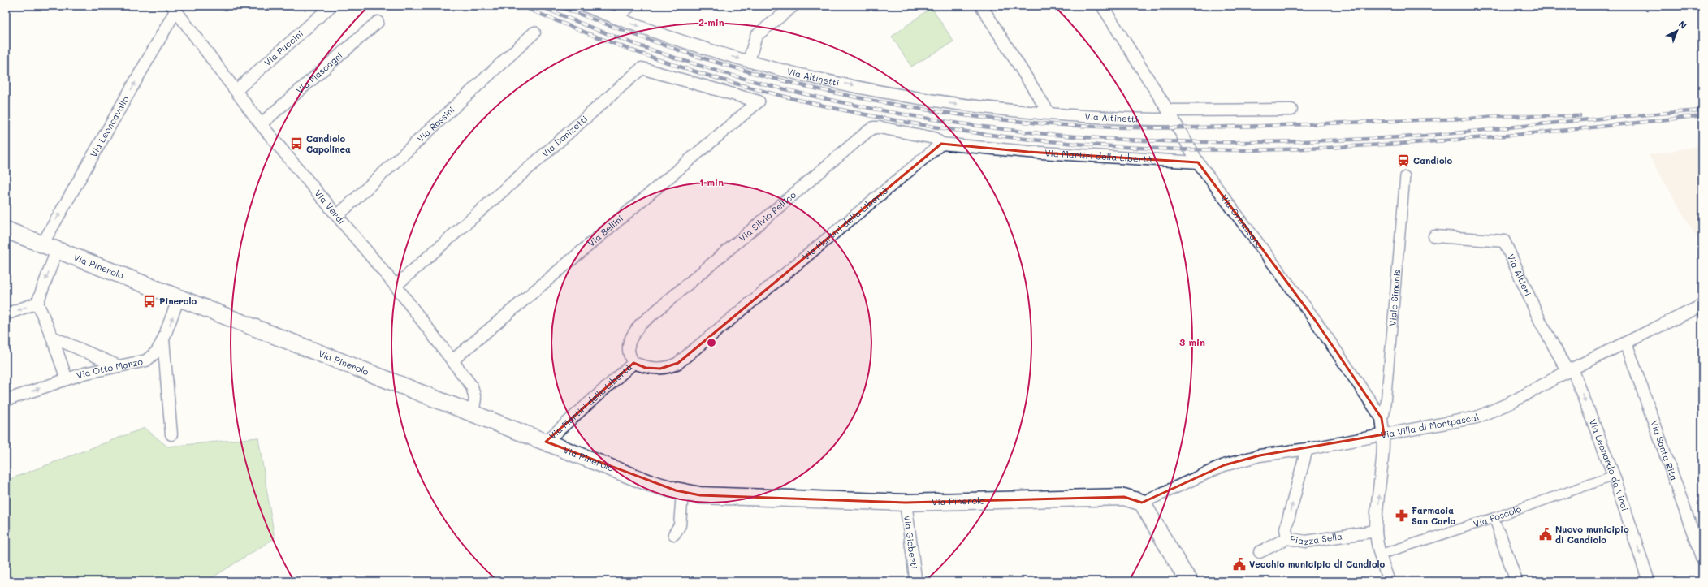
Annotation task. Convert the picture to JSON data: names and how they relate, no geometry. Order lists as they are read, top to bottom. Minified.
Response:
{"streets":{"main road":["Via Pinerolo"],"street":["Via Puccini","Via Mascagni","Via Altinetti","Via Rossini","Via Leoncavallo","Via Donizetti","Via Martiri della Libertà","Via Verdi","Via Silvio Pellico","Via Orbassano","Via Bellini","Via Altieri","Viale Simonis","Via Otto Marzo","Via Villa di Montpascal","Via Santa Rita","Via Leonardo da Vinci","Via Foscolo","Piazza Sella","Via Gioberti"]},"crossings":[["Via Puccini","Via Verdi"],["Via Mascagni","Via Verdi"],["Via Altinetti","Via Orbassano"],["Via Rossini","Via Verdi"],["Via Leoncavallo","Via Verdi"],["Via Leoncavallo","Via Pinerolo"],["Via Donizetti","Via Verdi"],["Via Donizetti","Via Bellini"],["Via Martiri della Libertà","Via Silvio Pellico"],["Via Martiri della Libertà","Via Orbassano"],["Via Martiri della Libertà","Via Pinerolo"],["Via Verdi","Via Bellini"],["Via Verdi","Via Pinerolo"],["Via Orbassano","Viale Simonis"],["Via Orbassano","Via Villa di Montpascal"],["Via Pinerolo","Via Otto Marzo"],["Via Pinerolo","Via Villa di Montpascal"],["Via Pinerolo","Via Gioberti"],["Via Altieri","Via Villa di Montpascal"],["Via Altieri","Via Leonardo da Vinci"],["Via Villa di Montpascal","Via Santa Rita"],["Via Villa di Montpascal","Via Leonardo da Vinci"],["Via Leonardo da Vinci","Via Foscolo"]],"one_way":["Via Altinetti","Via Leoncavallo","Via Leonardo da Vinci"],"places":{"bus stop":["Candiolo Capolinea","Pinerolo"],"station":["Candiolo"],"pharmacy":["Farmacia San Carlo"],"public building":["Nuovo municipio di Candiolo","Vecchio municipio di Candiolo"]},"north":"top right","rings":["2 min","1 min","3 min"]}
